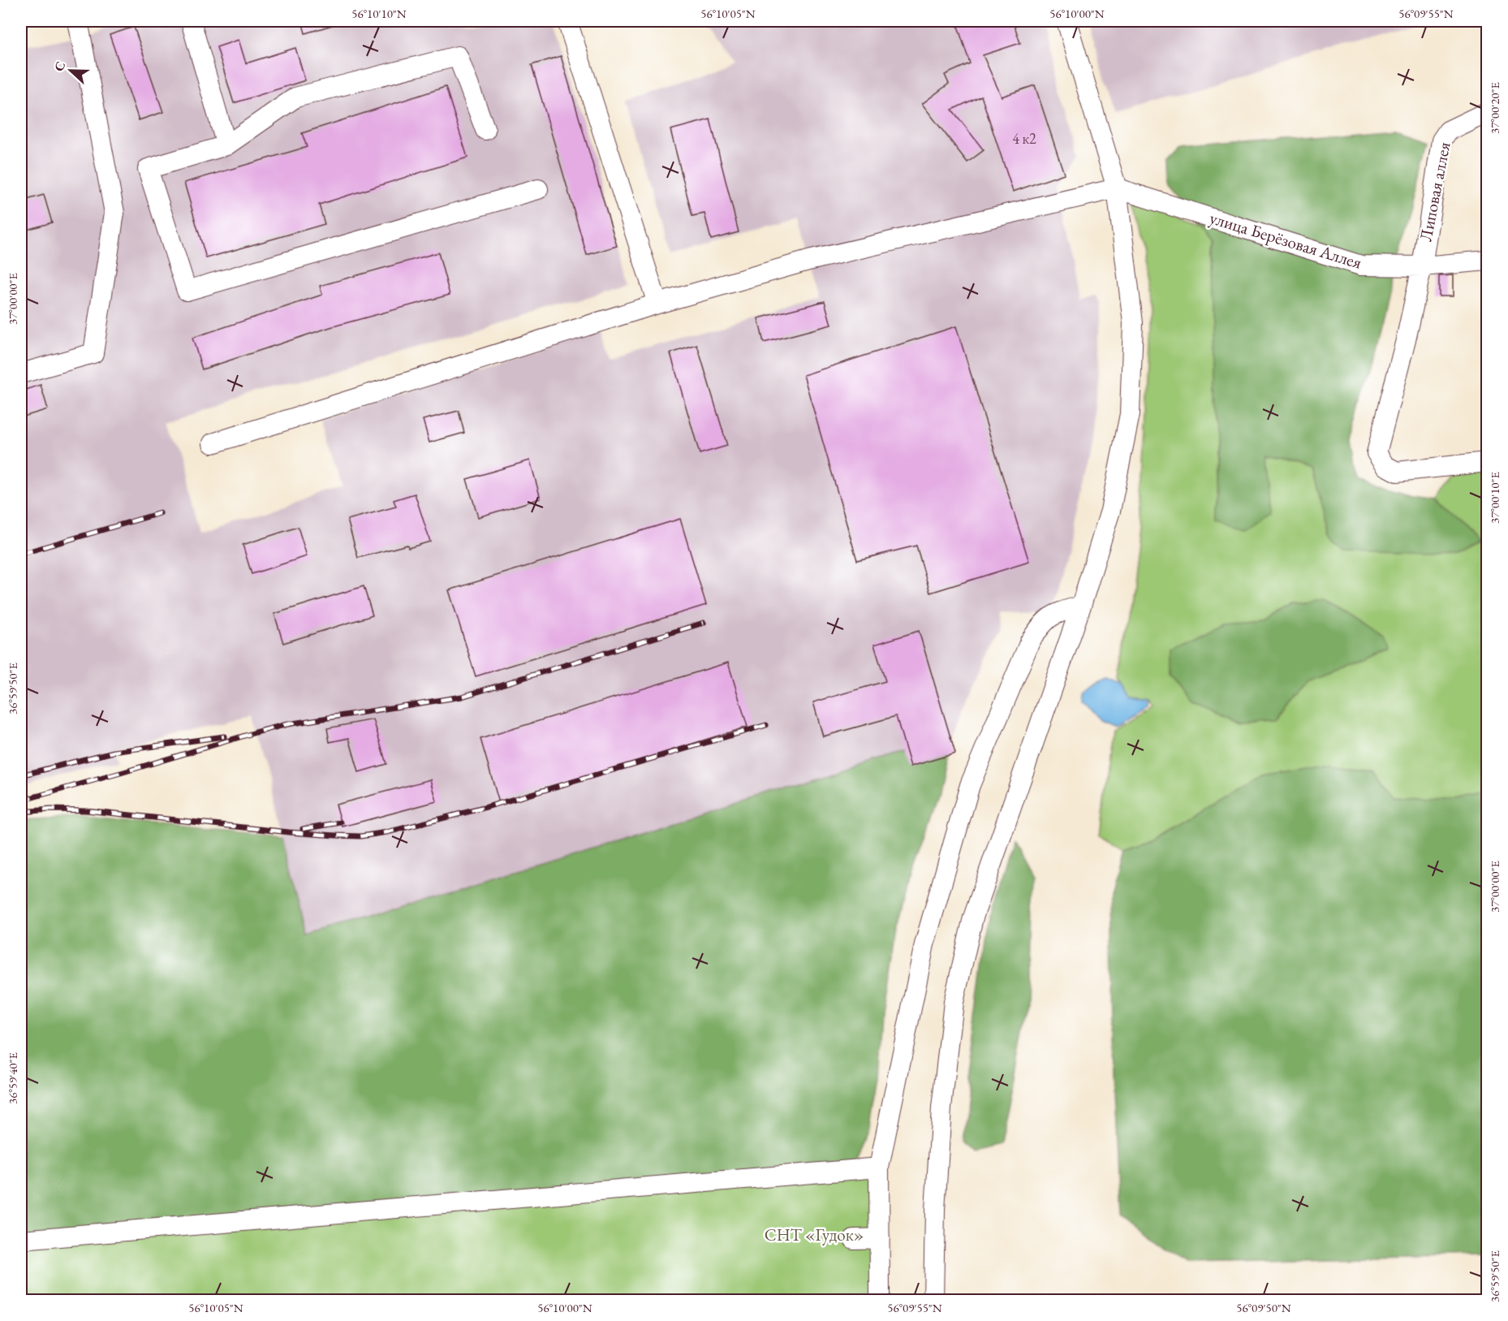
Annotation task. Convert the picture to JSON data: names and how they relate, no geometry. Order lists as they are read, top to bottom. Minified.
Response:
{"streets":{"street":["Липовая аллея","улица Берёзовая Аллея"]},"crossings":[["Липовая аллея","улица Берёзовая Аллея"]],"parks":["СНТ «Гудок»"],"house_numbers":["4 к2"],"north":"left","coordinates":["56°10'10\"N","56°10'05\"N","56°10'00\"N","56°09'55\"N","37°00'20\"E","37°00'00\"E","37°00'10\"E","36°59'50\"E","36°59'40\"E","56°09'50\"N"]}
